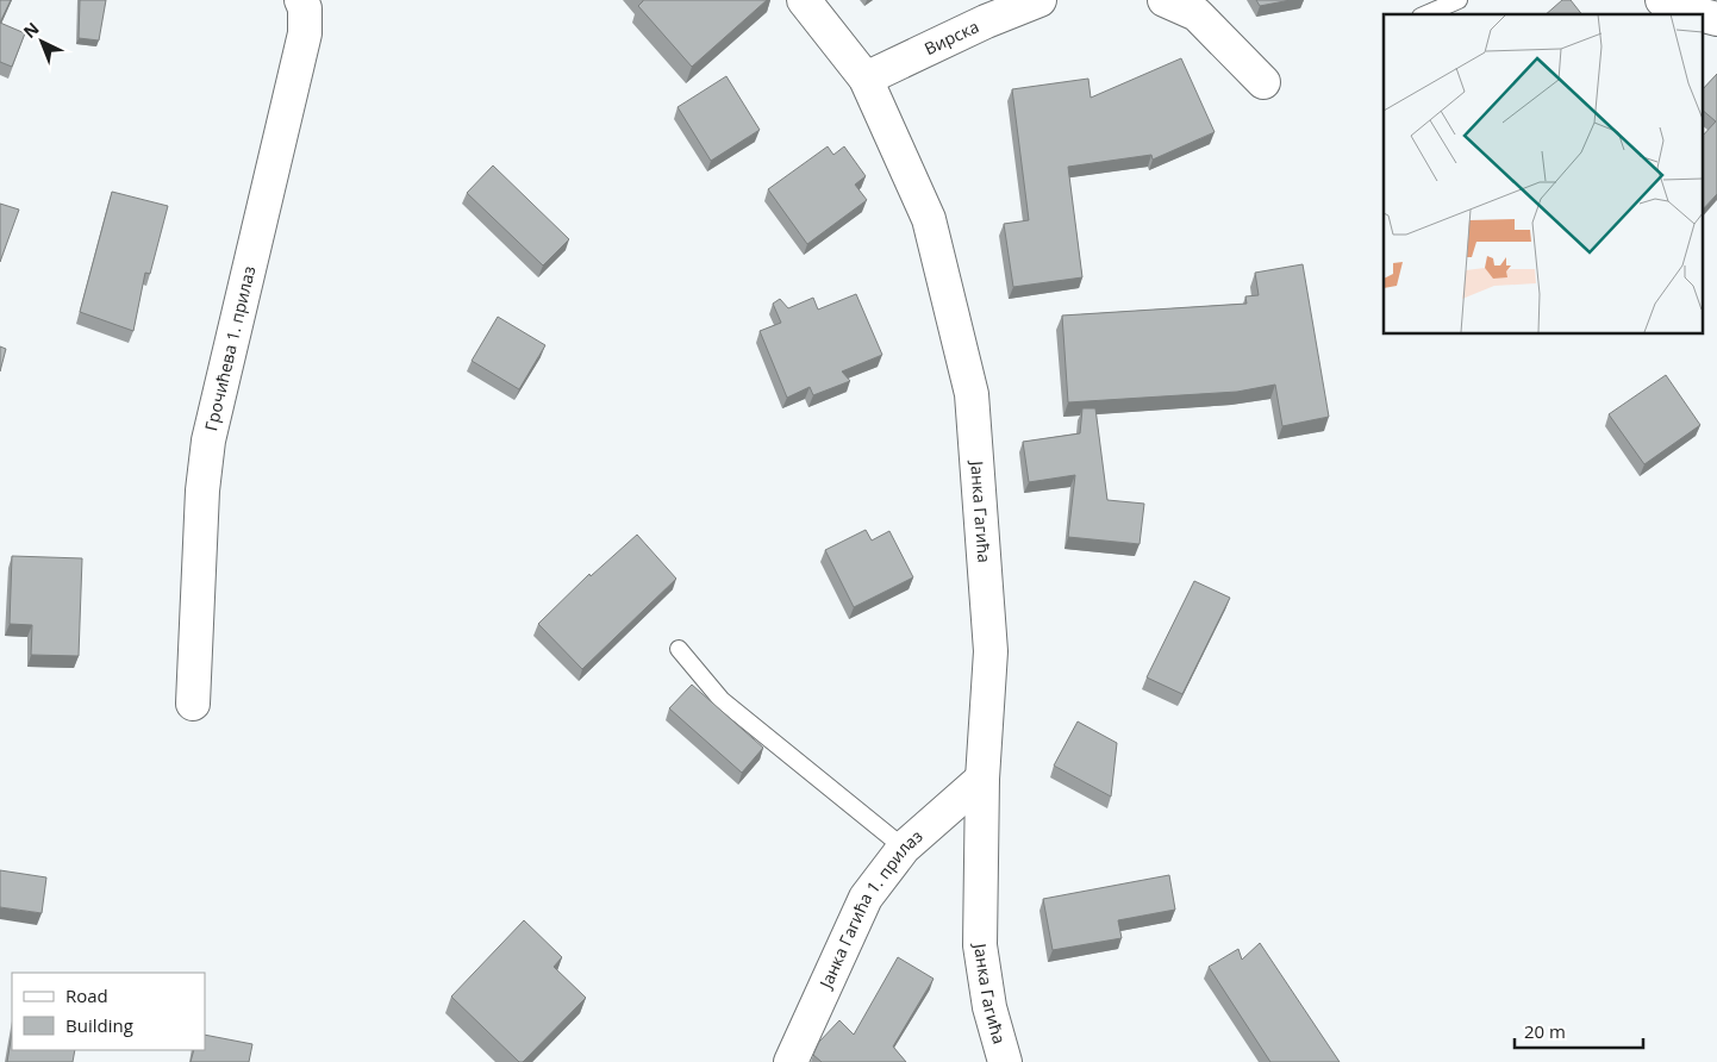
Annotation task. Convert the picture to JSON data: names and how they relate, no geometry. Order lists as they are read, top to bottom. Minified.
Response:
{"streets":{"street":["Вирска","Грочићева 1. прилаз","Јанка Гагића","Јанка Гагића 1. прилаз"]},"crossings":[["Вирска","Јанка Гагића"],["Јанка Гагића","Јанка Гагића 1. прилаз"]],"legend":["Road","Building"],"scale_bar":"20 m","north":"top left"}
